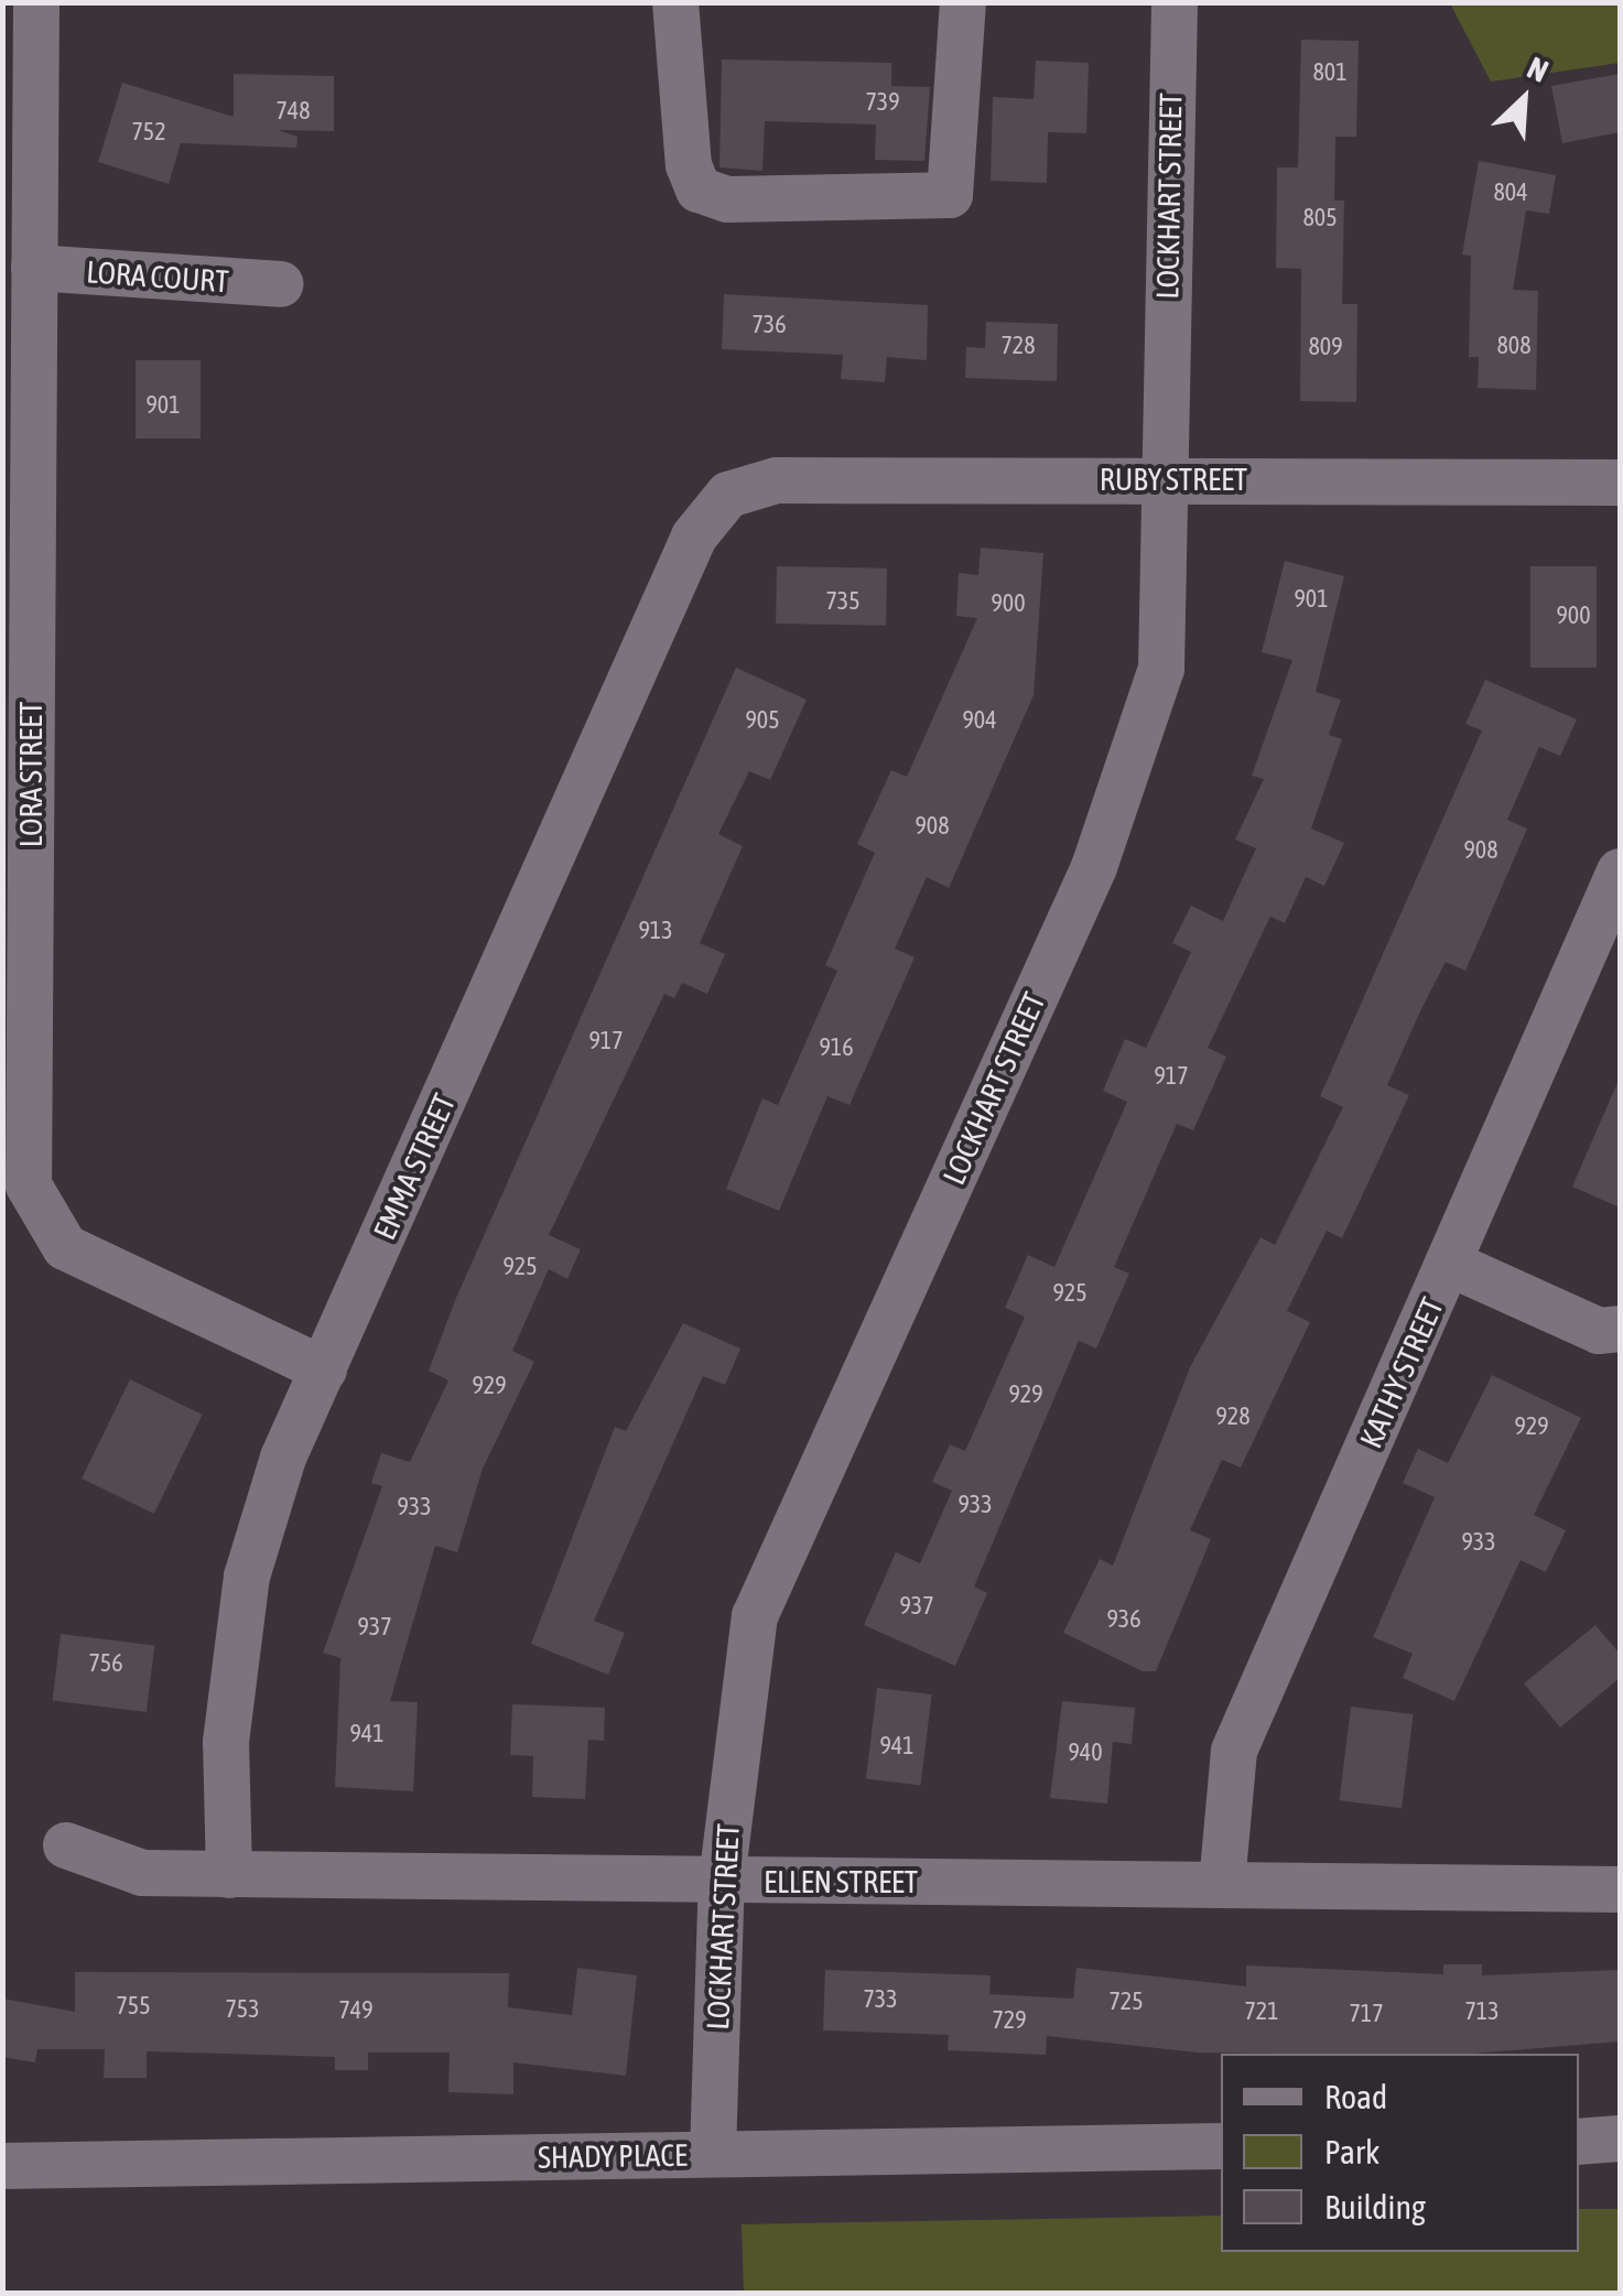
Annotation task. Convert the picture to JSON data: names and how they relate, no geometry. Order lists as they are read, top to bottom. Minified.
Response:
{"streets":{"street":["LOCKHART STREET","LORA COURT","RUBY STREET","LORA STREET","EMMA STREET","KATHY STREET","ELLEN STREET","SHADY PLACE"]},"crossings":[["LOCKHART STREET","RUBY STREET"],["LOCKHART STREET","ELLEN STREET"],["LOCKHART STREET","SHADY PLACE"],["LORA COURT","LORA STREET"],["RUBY STREET","EMMA STREET"],["LORA STREET","EMMA STREET"],["EMMA STREET","ELLEN STREET"],["KATHY STREET","ELLEN STREET"]],"house_numbers":["801","739","748","752","804","805","736","728","808","809","901","901","735","900","900","905","904","908","908","913","917","916","917","925","925","929","929","928","929","933","933","933","937","936","937","756","941","941","940","733","725","755","753","749","721","713","717","729"],"legend":["Road","Park","Building"],"north":"top right"}
